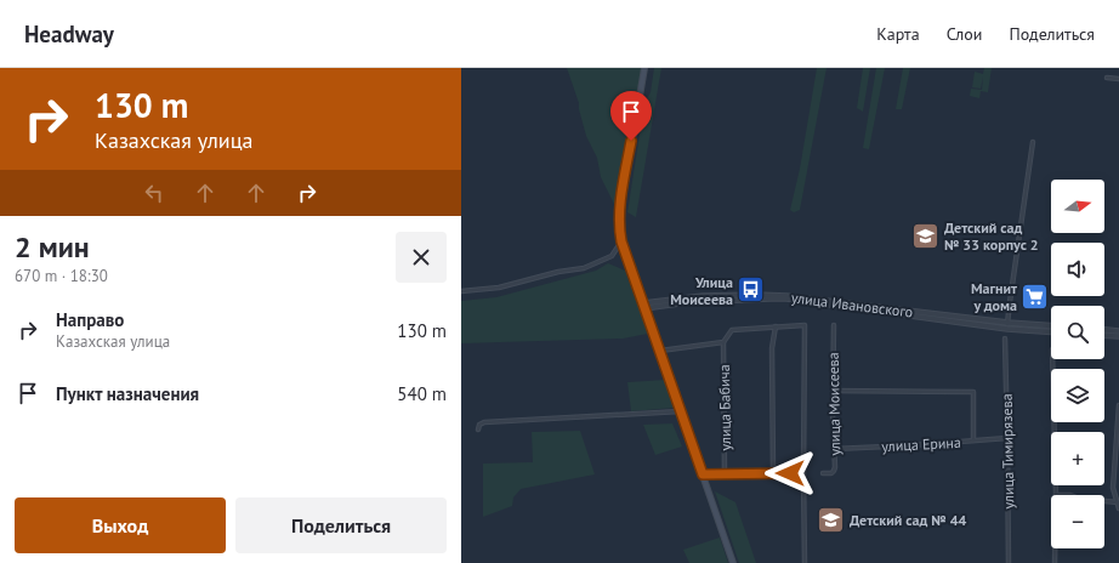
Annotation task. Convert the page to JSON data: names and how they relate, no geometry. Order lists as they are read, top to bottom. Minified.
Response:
{"streets":{"street":["улица Ивановского","улица Моисеева","улица Бабича","улица Ерина","улица Тимирязева"]},"crossings":[["улица Моисеева","улица Ерина"],["улица Ерина","улица Тимирязева"]],"places":{"school or university":["Детский сад № 33 корпус 2","Детский сад № 44"],"bus stop":["Улица Моисеева"],"supermarket":["Магнит у дома"]},"north":"right","page":{"header":"Headway","nav":["Карта","Слои","Поделиться"],"turn":["130 m","Казахская улица"],"map_buttons":["+","−"],"heading":["2 мин","670 m · 18:30"],"list":[{"name":"Направо","note":"Казахская улица","value":"130 m"},{"name":"Пункт назначения","value":"540 m"}],"buttons":["Выход","Поделиться"]}}
